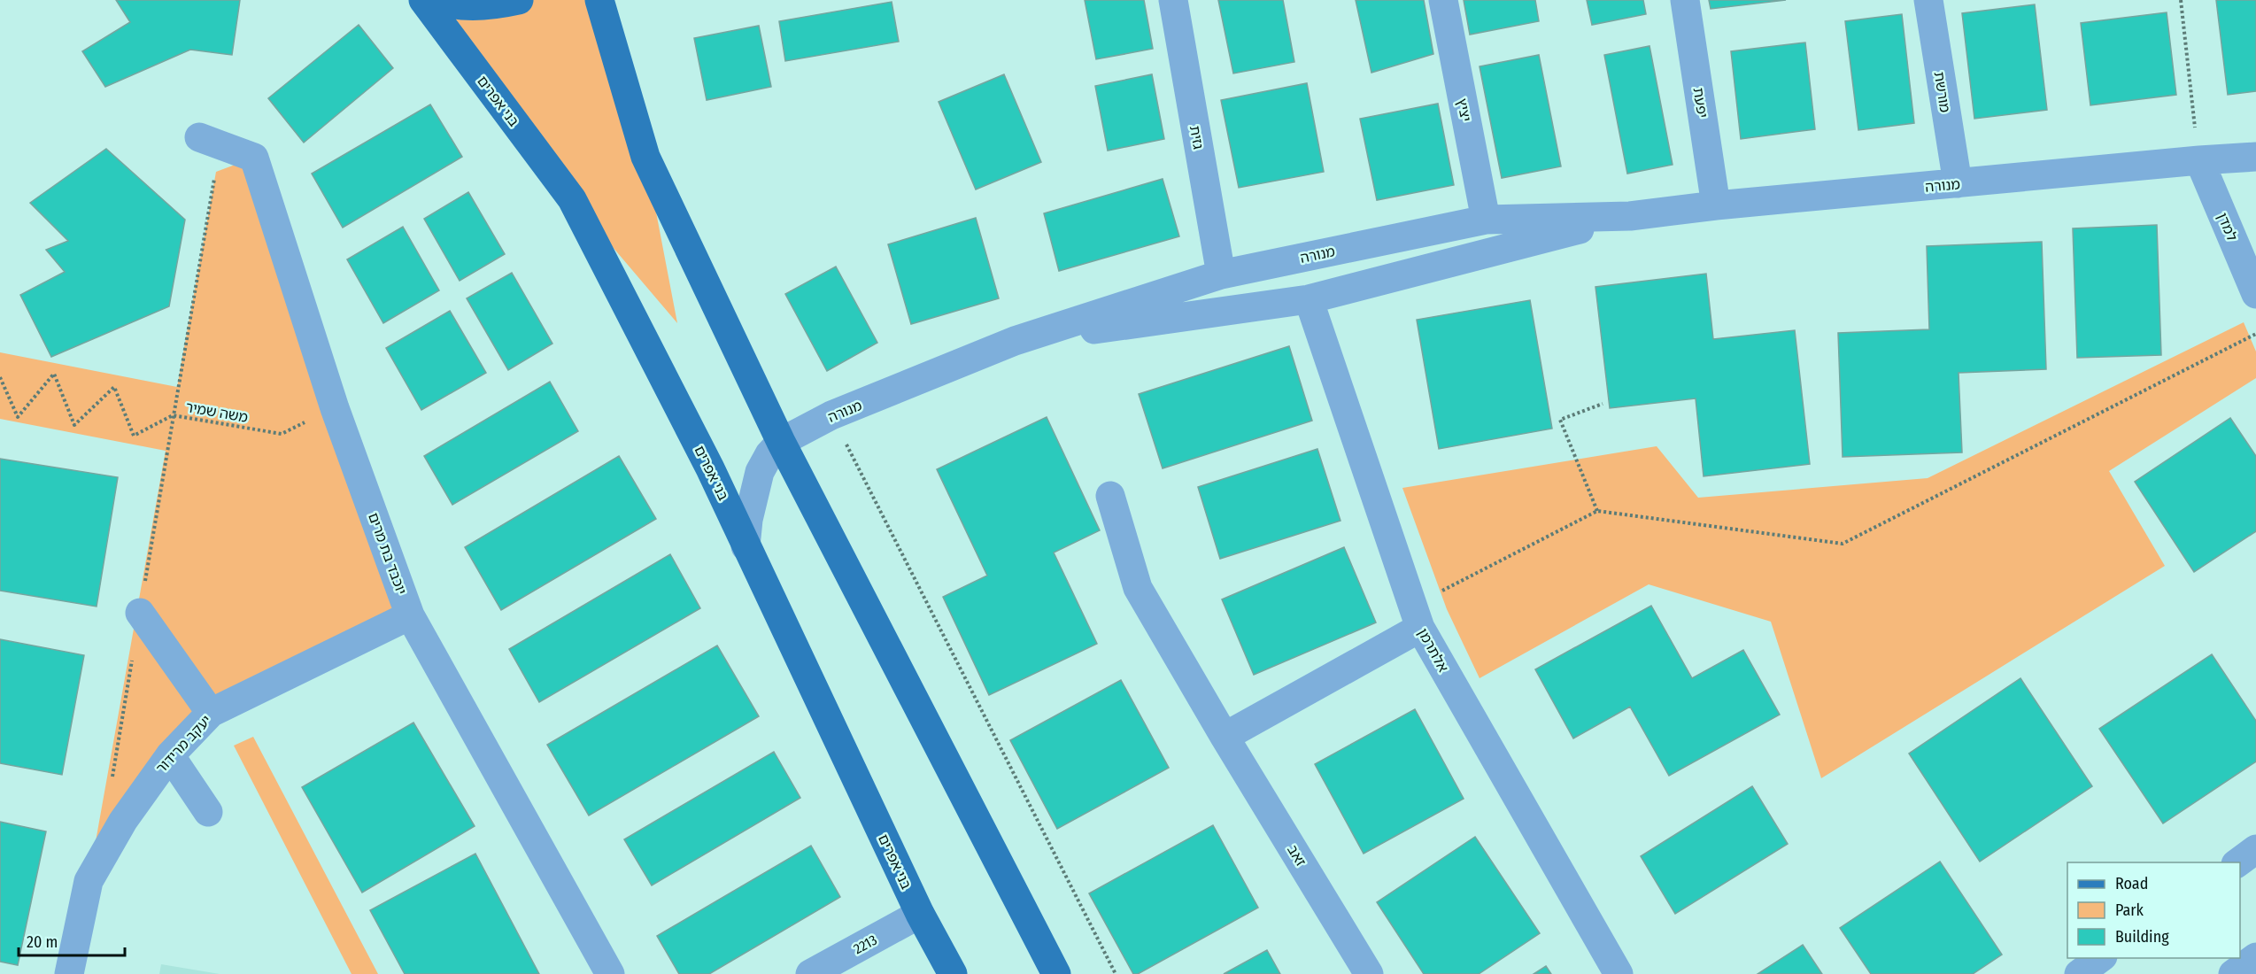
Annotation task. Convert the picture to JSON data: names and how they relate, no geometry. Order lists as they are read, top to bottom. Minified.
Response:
{"streets":{"main road":["בני אפרים"],"street":["מורשת","יפעת","יציץ","גזית","מנורה","למדן","יוכבד בת מרים","אלתרמן","יעקב מרידור","זאב","2213"],"path":["משה שמיר"]},"crossings":[["מורשת","מנורה"],["בני אפרים","מנורה"],["בני אפרים","2213"],["יפעת","מנורה"],["יציץ","מנורה"],["גזית","מנורה"],["מנורה","למדן"],["מנורה","אלתרמן"],["משה שמיר","יוכבד בת מרים"],["יוכבד בת מרים","יעקב מרידור"]],"legend":["Road","Park","Building"],"scale_bar":"20 m"}
